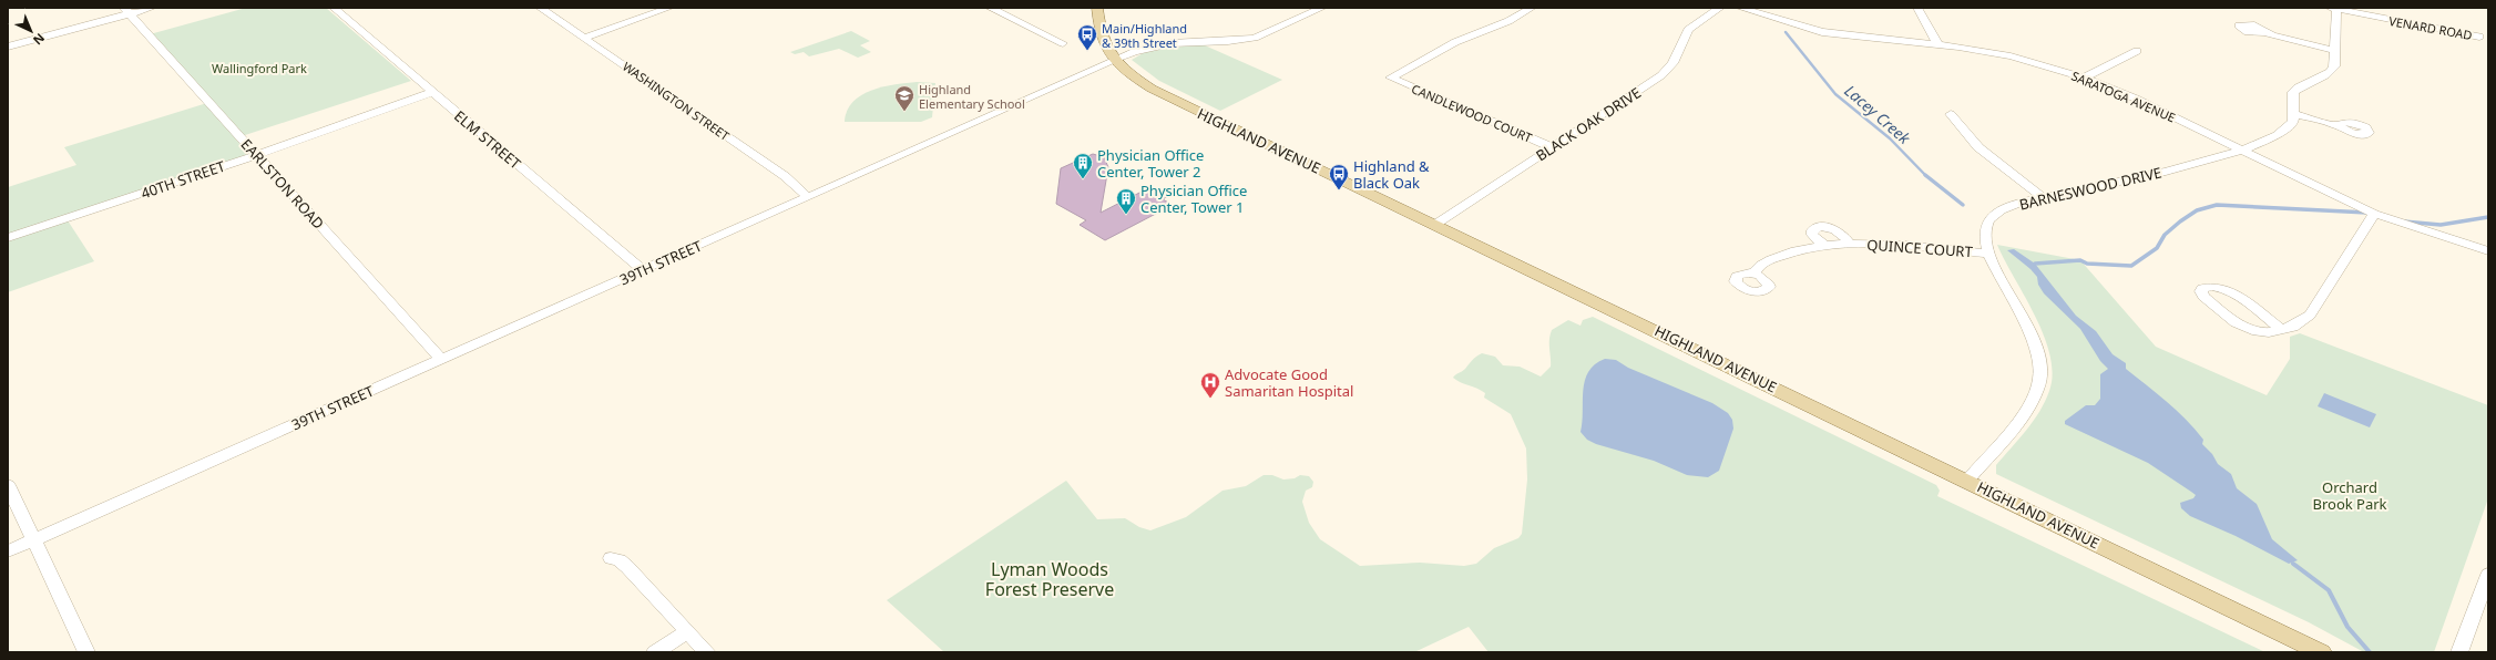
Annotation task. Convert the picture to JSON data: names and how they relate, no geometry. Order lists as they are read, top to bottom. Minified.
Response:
{"streets":{"main road":["HIGHLAND AVENUE"],"street":["VENARD ROAD","SARATOGA AVENUE","WASHINGTON STREET","CANDLEWOOD COURT","BLACK OAK DRIVE","ELM STREET","40TH STREET","EARLSTON ROAD","BARNESWOOD DRIVE","QUINCE COURT","39TH STREET"]},"crossings":[["SARATOGA AVENUE","BARNESWOOD DRIVE"],["WASHINGTON STREET","39TH STREET"],["CANDLEWOOD COURT","BLACK OAK DRIVE"],["BLACK OAK DRIVE","HIGHLAND AVENUE"],["ELM STREET","40TH STREET"],["ELM STREET","39TH STREET"],["HIGHLAND AVENUE","BARNESWOOD DRIVE"],["HIGHLAND AVENUE","39TH STREET"],["40TH STREET","EARLSTON ROAD"],["EARLSTON ROAD","39TH STREET"],["BARNESWOOD DRIVE","QUINCE COURT"]],"water":["Lacey Creek"],"parks":["Wallingford Park","Orchard Brook Park","Lyman Woods Forest Preserve"],"places":{"bus stop":["Main/Highland & 39th Street","Highland & Black Oak"],"school or university":["Highland Elementary School"],"building":["Physician Office Center, Tower 2","Physician Office Center, Tower 1"],"hospital":["Advocate Good Samaritan Hospital"]},"north":"bottom right"}
